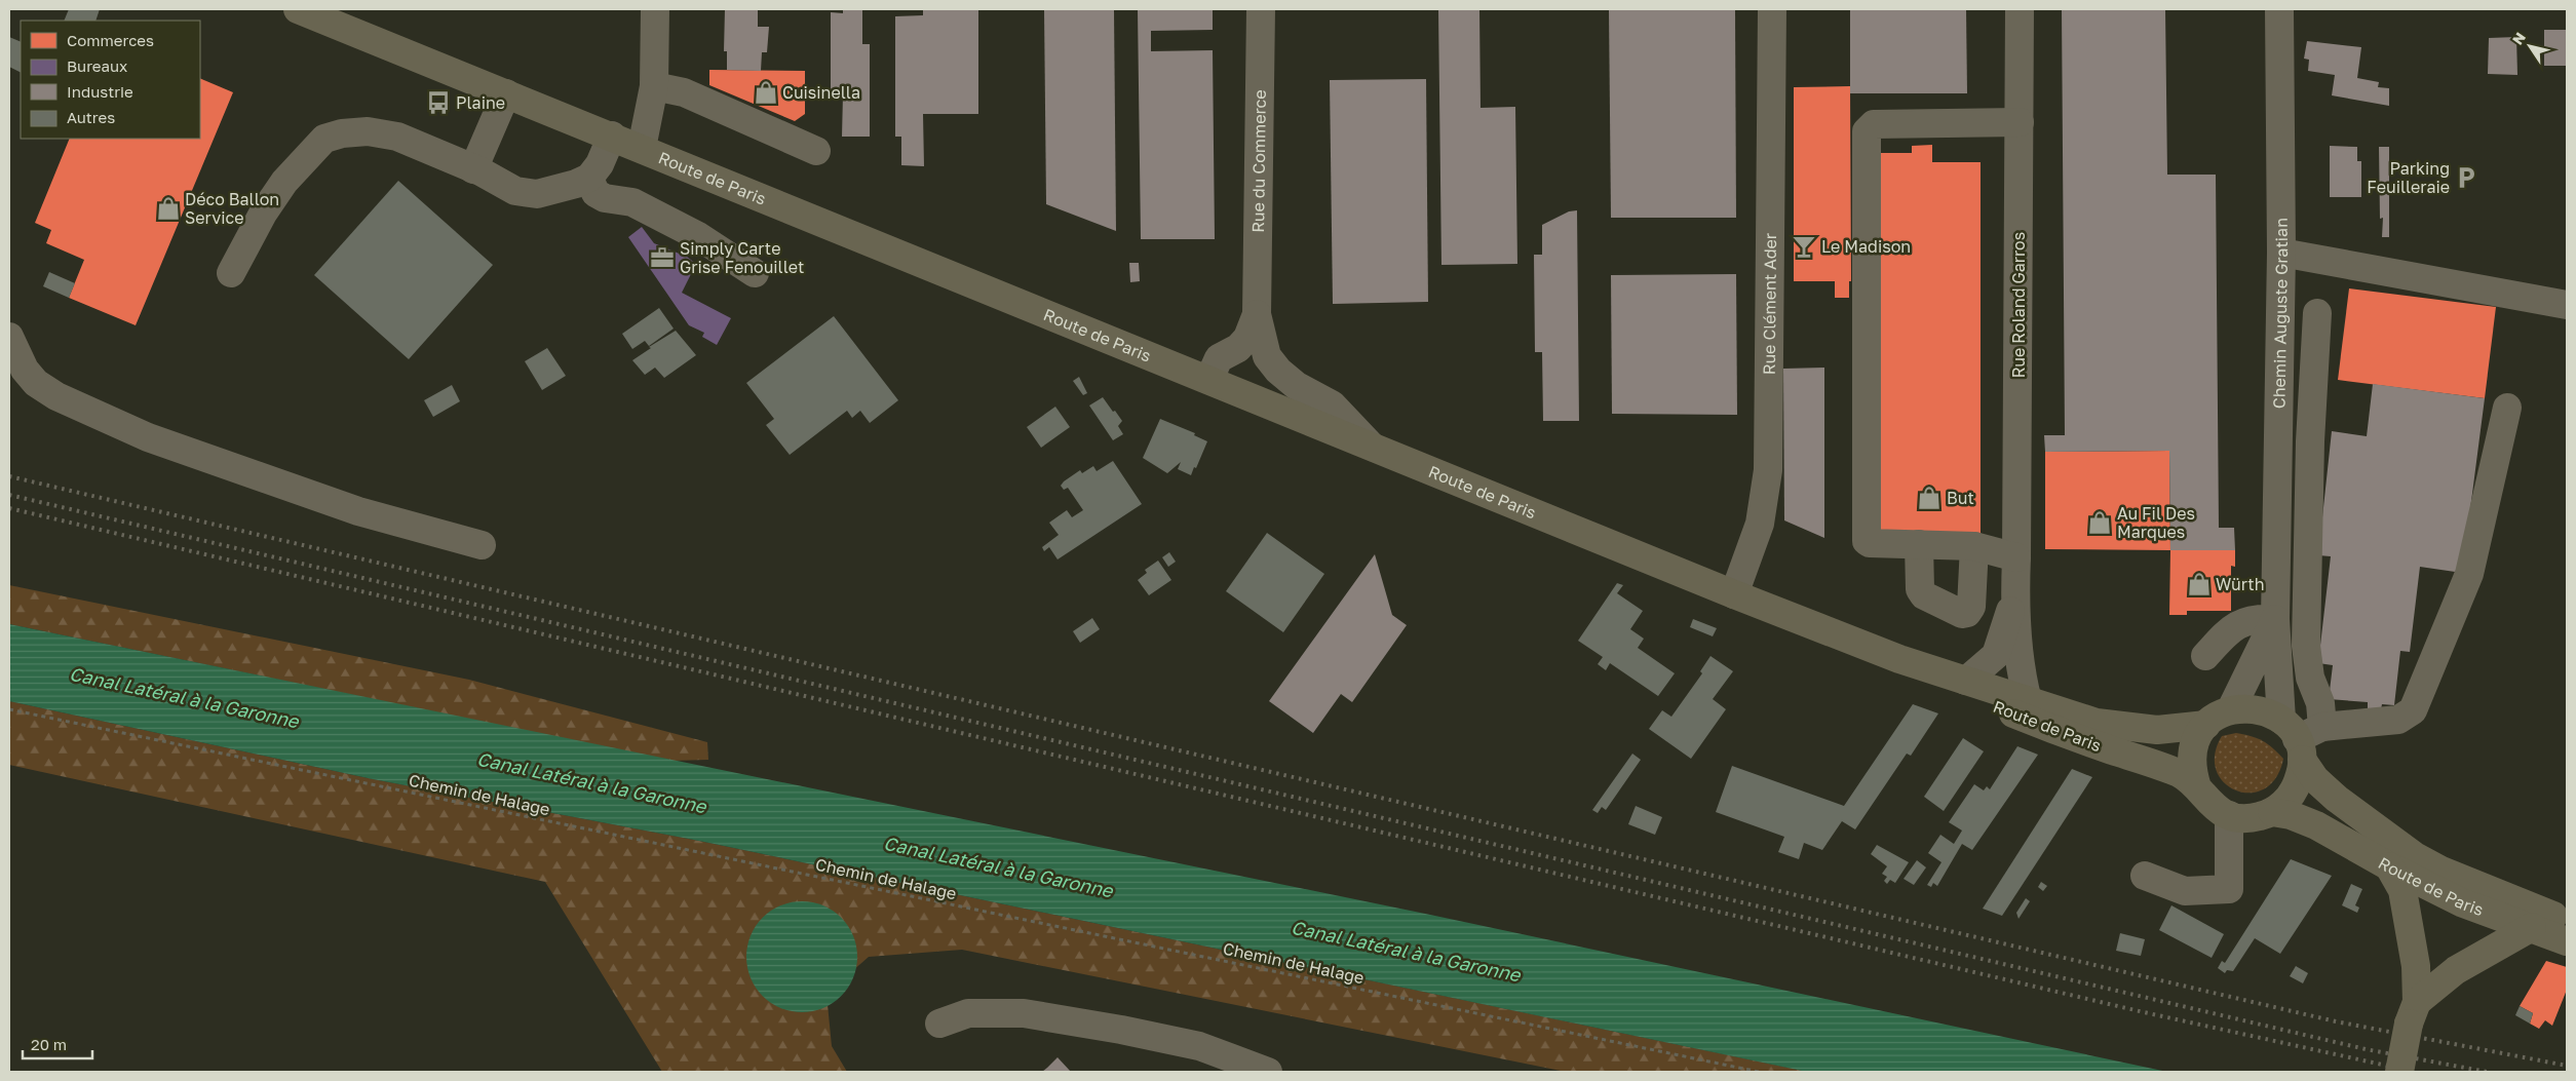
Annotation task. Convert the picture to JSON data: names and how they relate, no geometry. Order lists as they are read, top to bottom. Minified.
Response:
{"streets":{"main road":["Route de Paris"],"street":["Rue du Commerce","Rue Clément Ader","Rue Roland Garros","Chemin Auguste Gratian"],"path":["Chemin de Halage"]},"crossings":[["Rue du Commerce","Route de Paris"],["Route de Paris","Rue Clément Ader"],["Route de Paris","Rue Roland Garros"],["Route de Paris","Chemin Auguste Gratian"]],"water":["Canal Latéral à la Garonne"],"places":{"shop":["Cuisinella","Déco Ballon Service","But","Au Fil Des Marques","Würth"],"bus stop":["Plaine"],"parking":["Parking Feuilleraie"],"bar":["Le Madison"],"office":["Simply Carte Grise Fenouillet"]},"legend":["Commerces","Bureaux","Industrie","Autres"],"scale_bar":"20 m","north":"top left"}
